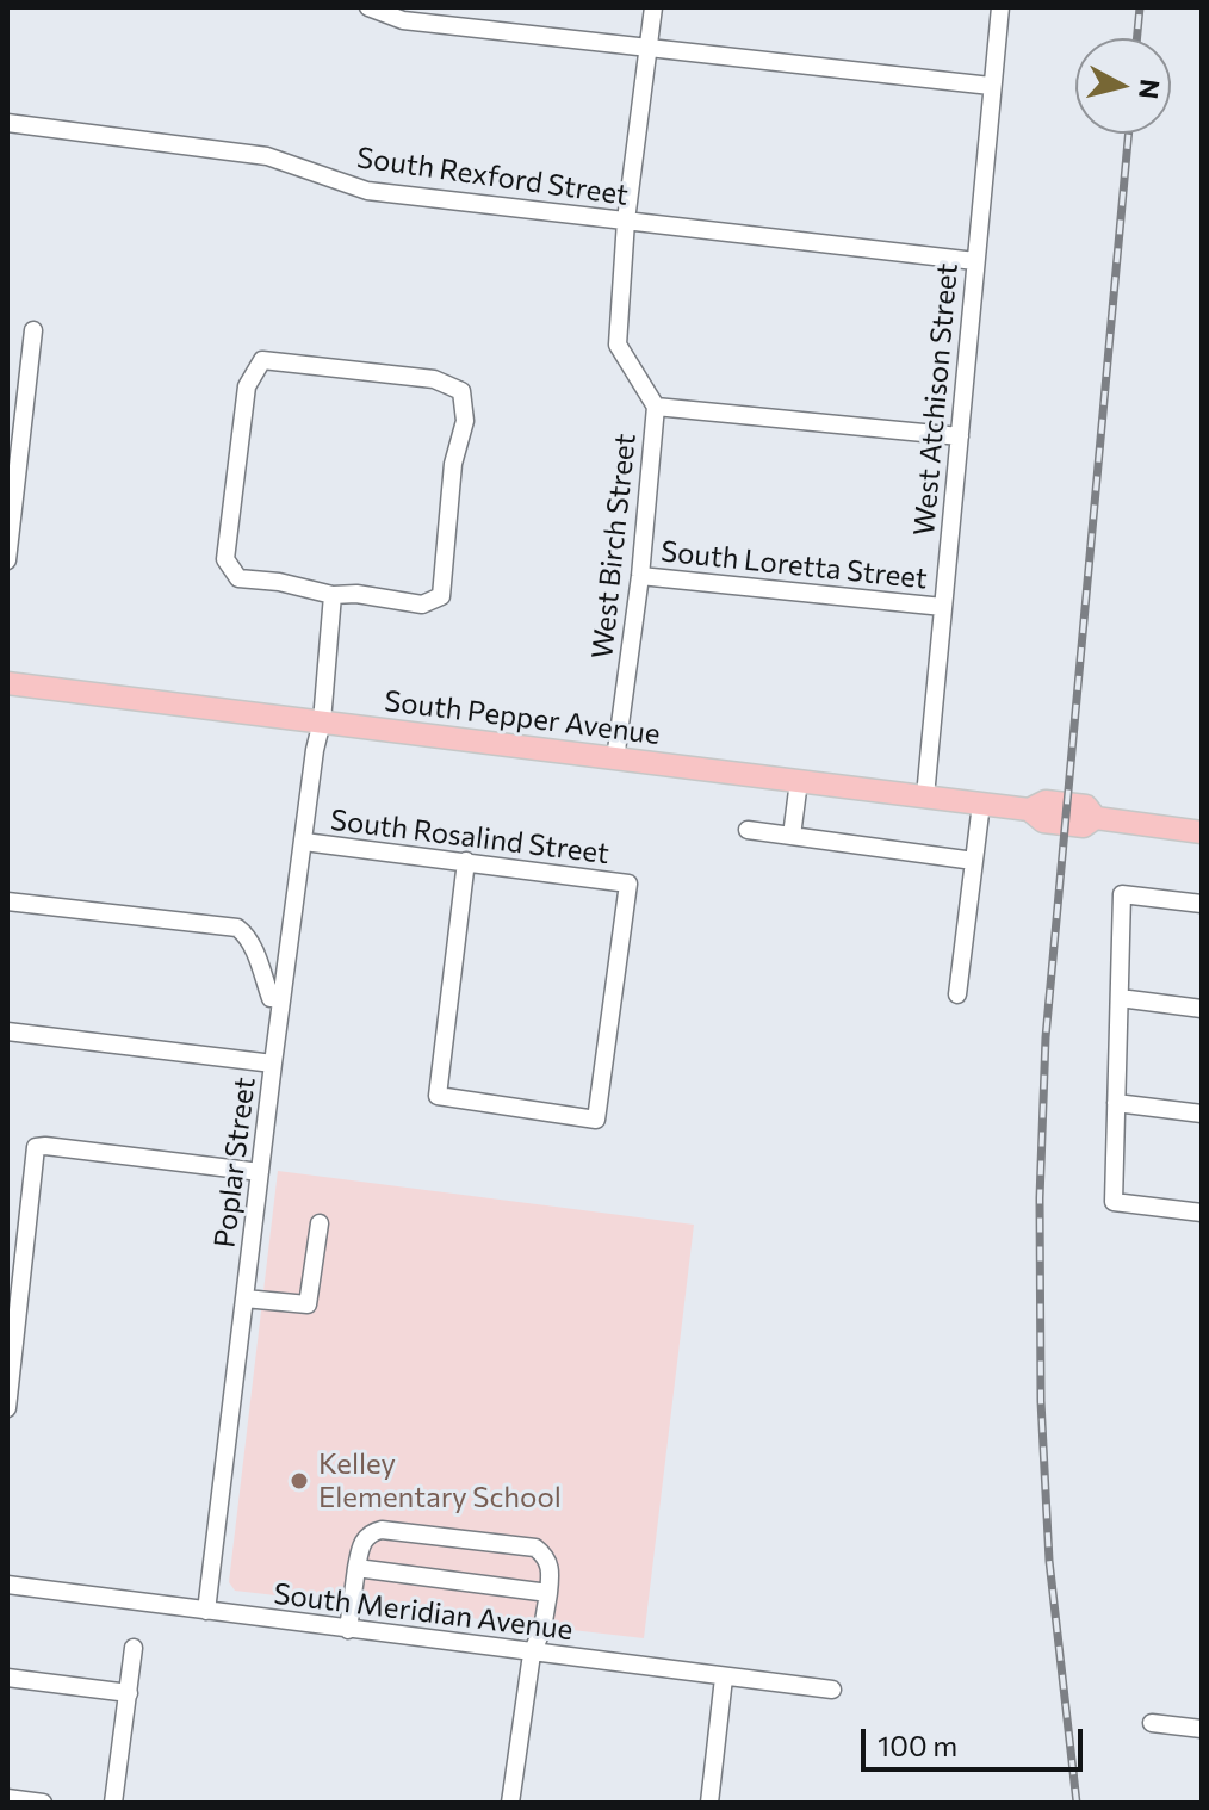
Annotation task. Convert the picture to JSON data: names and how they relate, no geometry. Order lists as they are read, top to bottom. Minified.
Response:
{"streets":{"main road":["South Pepper Avenue"],"street":["South Rexford Street","West Atchison Street","West Birch Street","South Loretta Street","South Rosalind Street","Poplar Street","South Meridian Avenue"]},"crossings":[["South Rexford Street","West Atchison Street"],["South Rexford Street","West Birch Street"],["West Atchison Street","South Loretta Street"],["West Atchison Street","South Pepper Avenue"],["West Birch Street","South Loretta Street"],["West Birch Street","South Pepper Avenue"],["South Pepper Avenue","Poplar Street"],["South Rosalind Street","Poplar Street"],["Poplar Street","South Meridian Avenue"]],"places":["Kelley Elementary School"],"scale_bar":"100 m","north":"right"}
